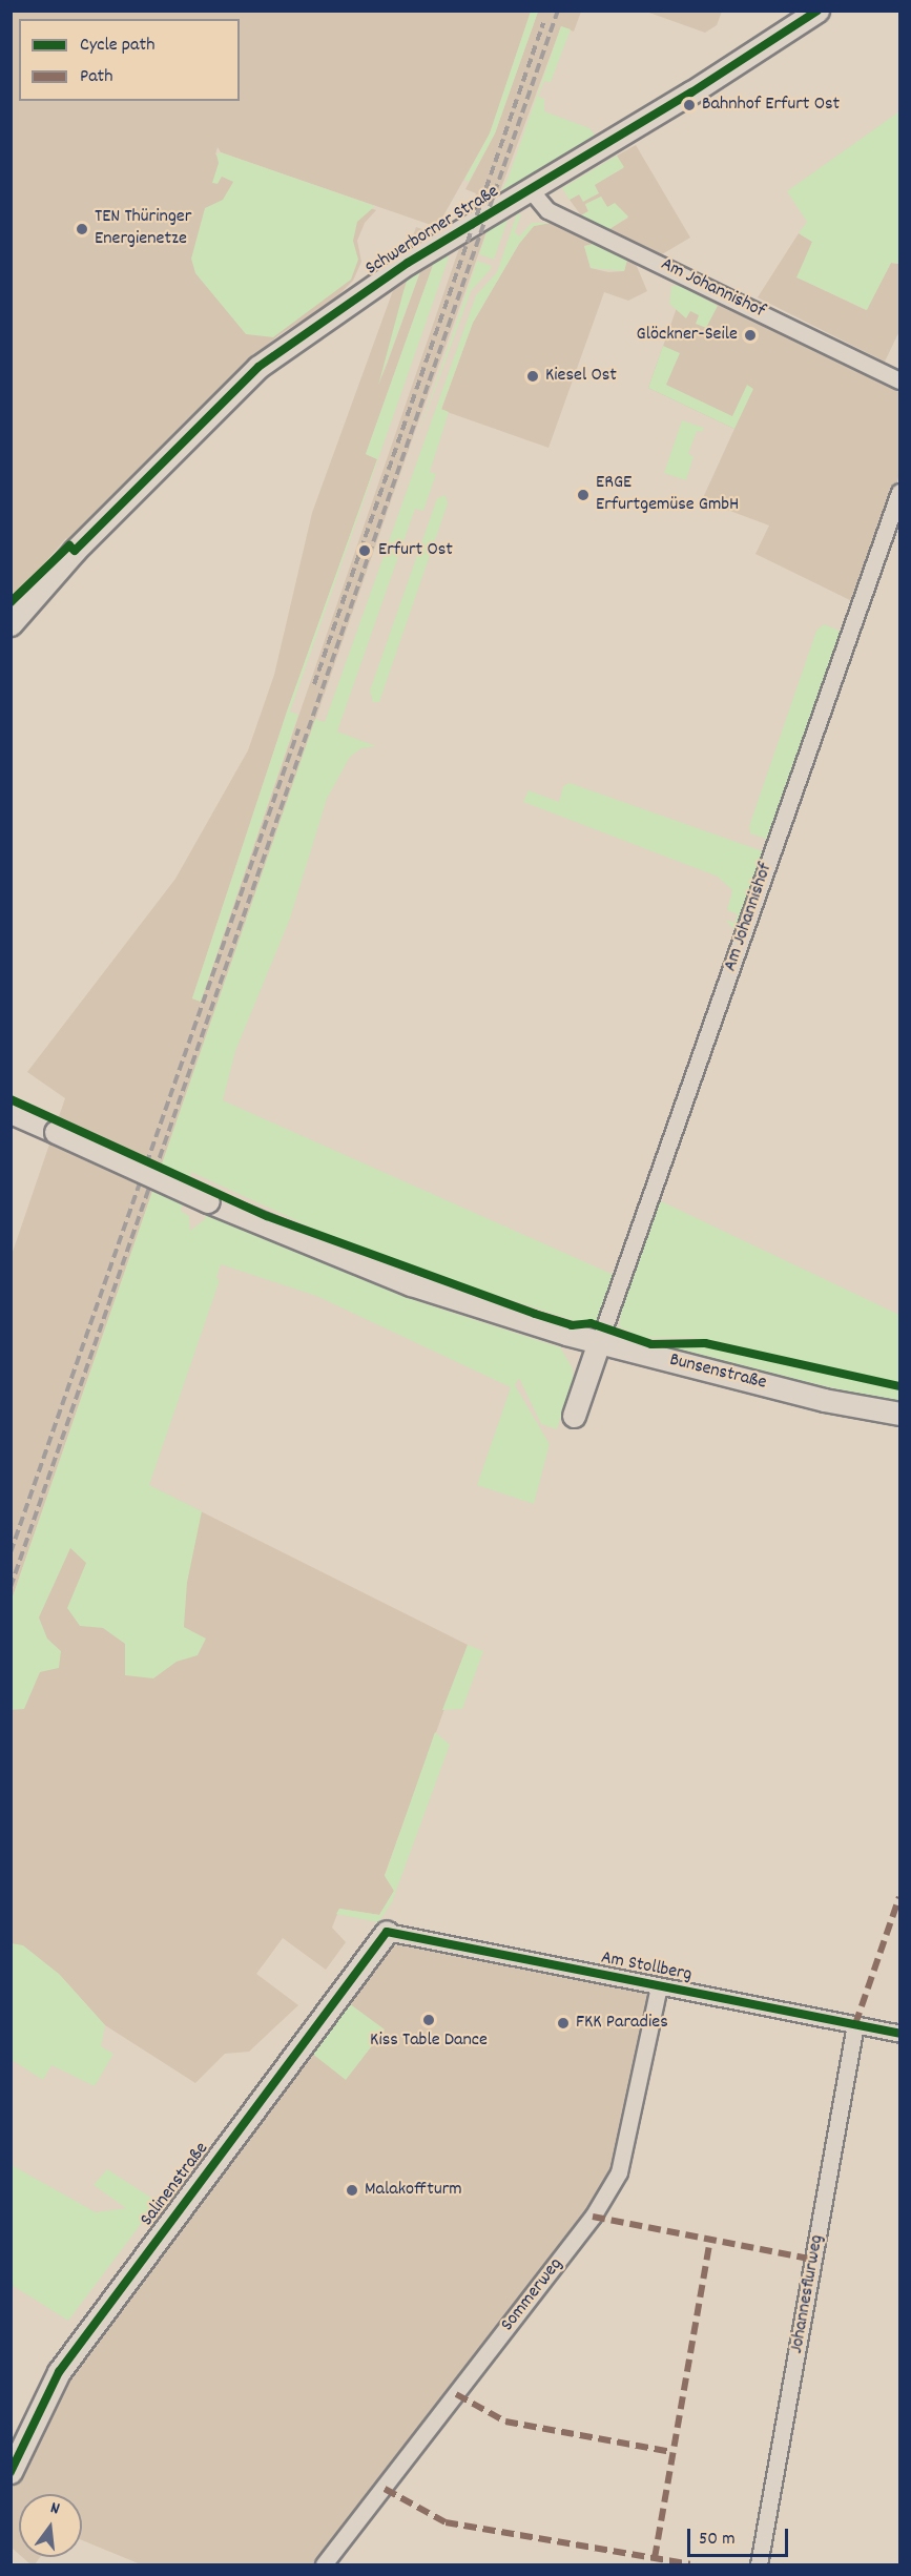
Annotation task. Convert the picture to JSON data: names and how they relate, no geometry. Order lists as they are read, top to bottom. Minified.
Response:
{"streets":{"street":["Schwerborner Straße","Am Johannishof","Bunsenstraße","Am Stollberg","Salinenstraße","Johannesflurweg","Sommerweg"]},"crossings":[["Schwerborner Straße","Am Johannishof"],["Am Johannishof","Bunsenstraße"],["Am Stollberg","Salinenstraße"],["Am Stollberg","Johannesflurweg"],["Am Stollberg","Sommerweg"]],"places":["Bahnhof Erfurt Ost","TEN Thüringer Energienetze","Glöckner-Seile","Kiesel Ost","ERGE Erfurtgemüse GmbH","Erfurt Ost","Kiss Table Dance","FKK Paradies","Malakoffturm"],"legend":["Cycle path","Path"],"scale_bar":"50 m","north":"top"}
